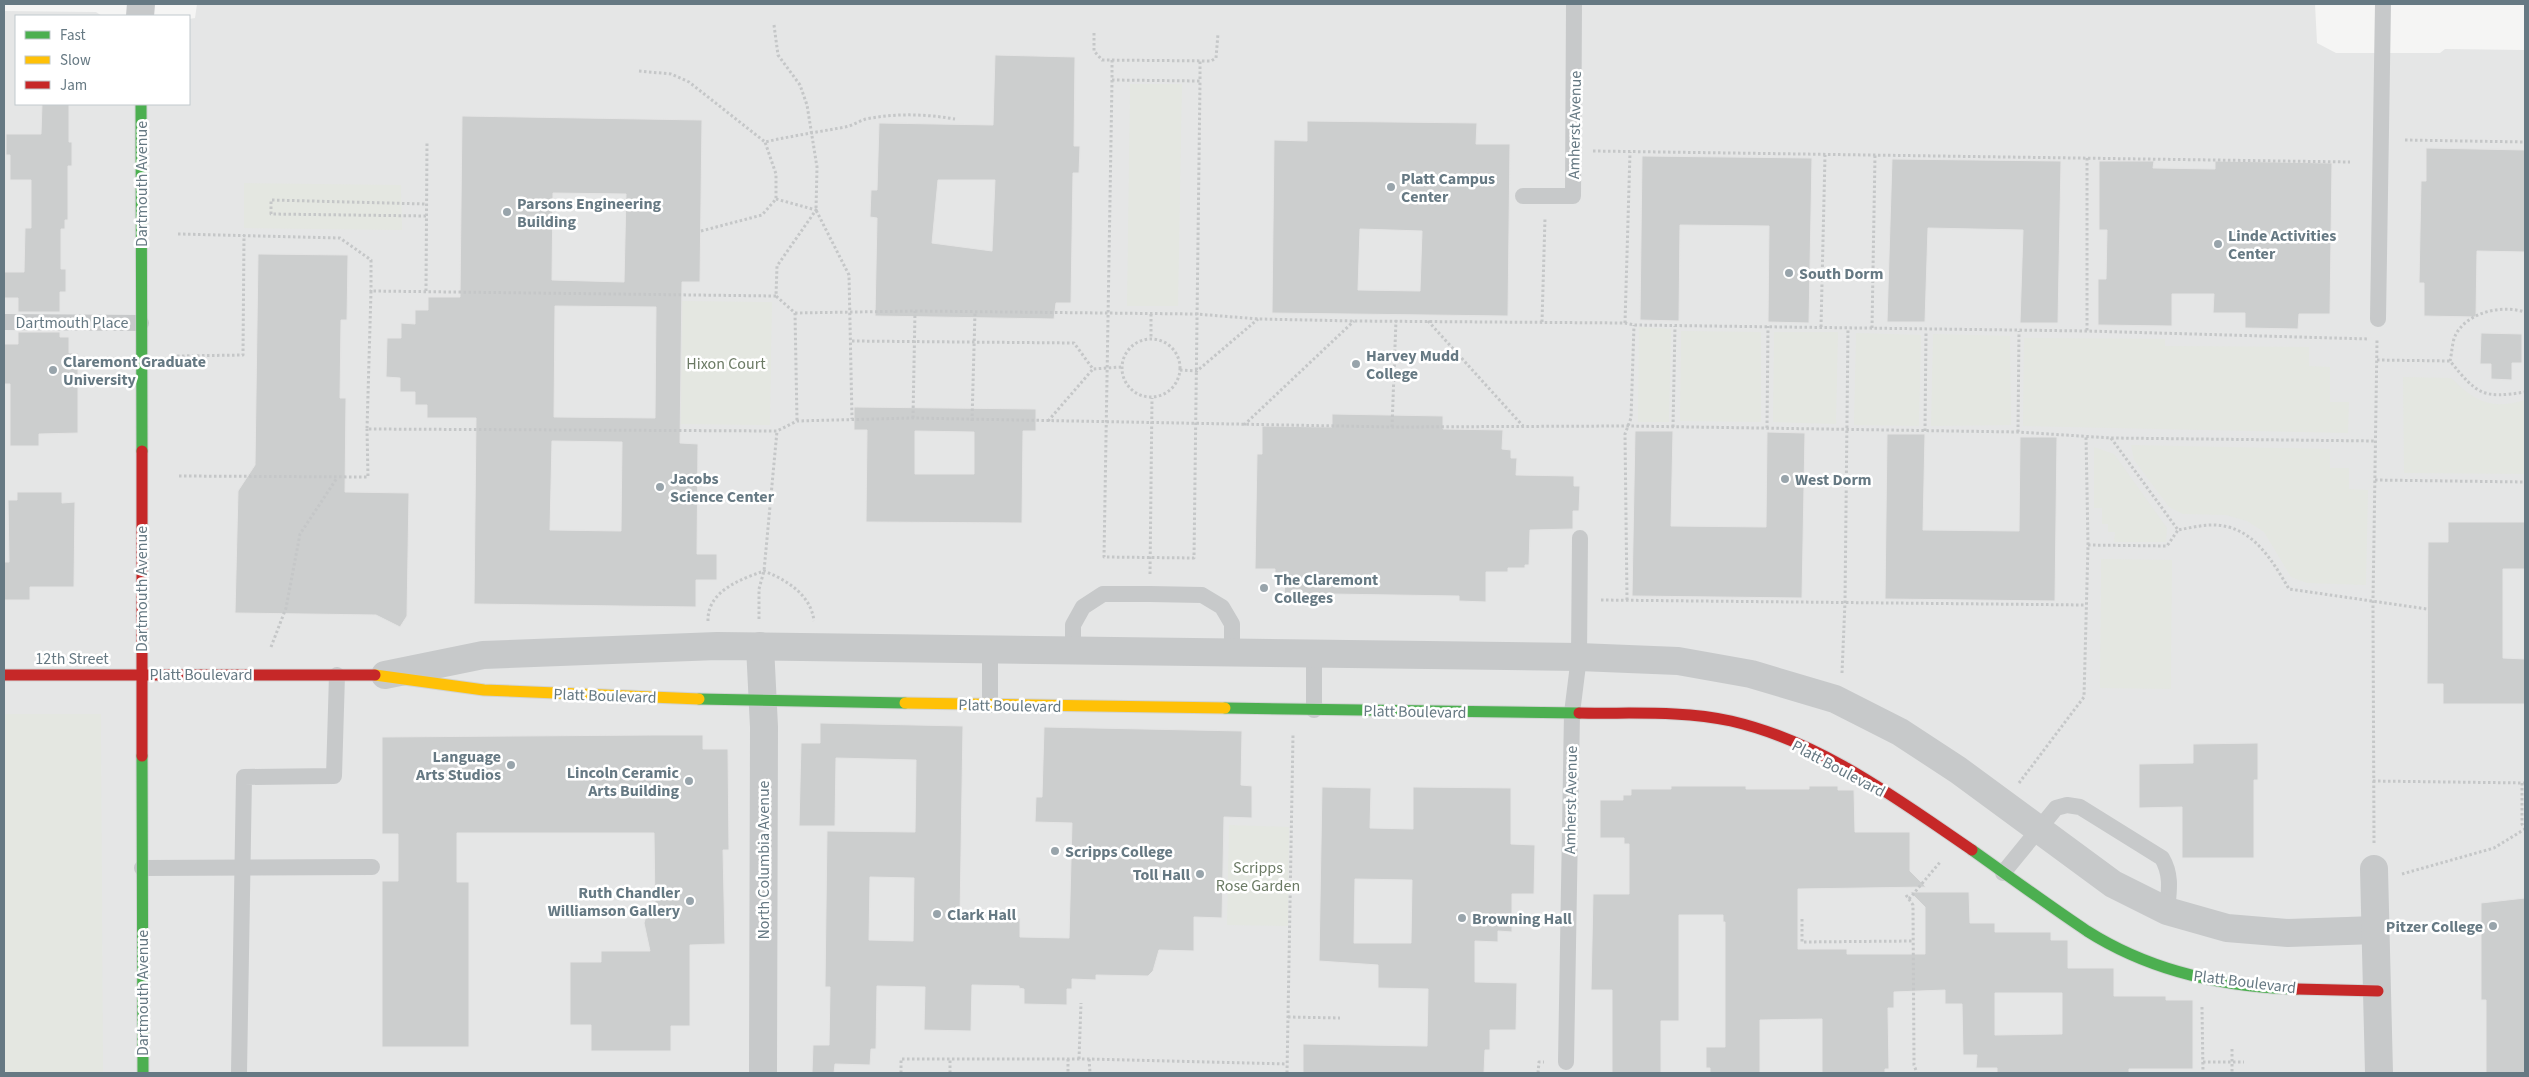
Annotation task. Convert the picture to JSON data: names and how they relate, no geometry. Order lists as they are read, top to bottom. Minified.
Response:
{"streets":{"street":["Dartmouth Avenue","12th Street","Platt Boulevard","North Columbia Avenue"],"lane":["Amherst Avenue","Dartmouth Place"]},"crossings":[["Amherst Avenue","Platt Boulevard"],["Dartmouth Avenue","Dartmouth Place"],["Dartmouth Avenue","12th Street"],["Dartmouth Avenue","Platt Boulevard"],["12th Street","Platt Boulevard"],["Platt Boulevard","North Columbia Avenue"]],"parks":["Hixon Court","Scripps Rose Garden"],"places":["Platt Campus Center","Parsons Engineering Building","Linde Activities Center","South Dorm","Harvey Mudd College","Claremont Graduate University","West Dorm","Jacobs Science Center","The Claremont Colleges","Language Arts Studios","Lincoln Ceramic Arts Building","Scripps College","Toll Hall","Ruth Chandler Williamson Gallery","Clark Hall","Browning Hall","Pitzer College"],"legend":["Fast","Slow","Jam"]}
